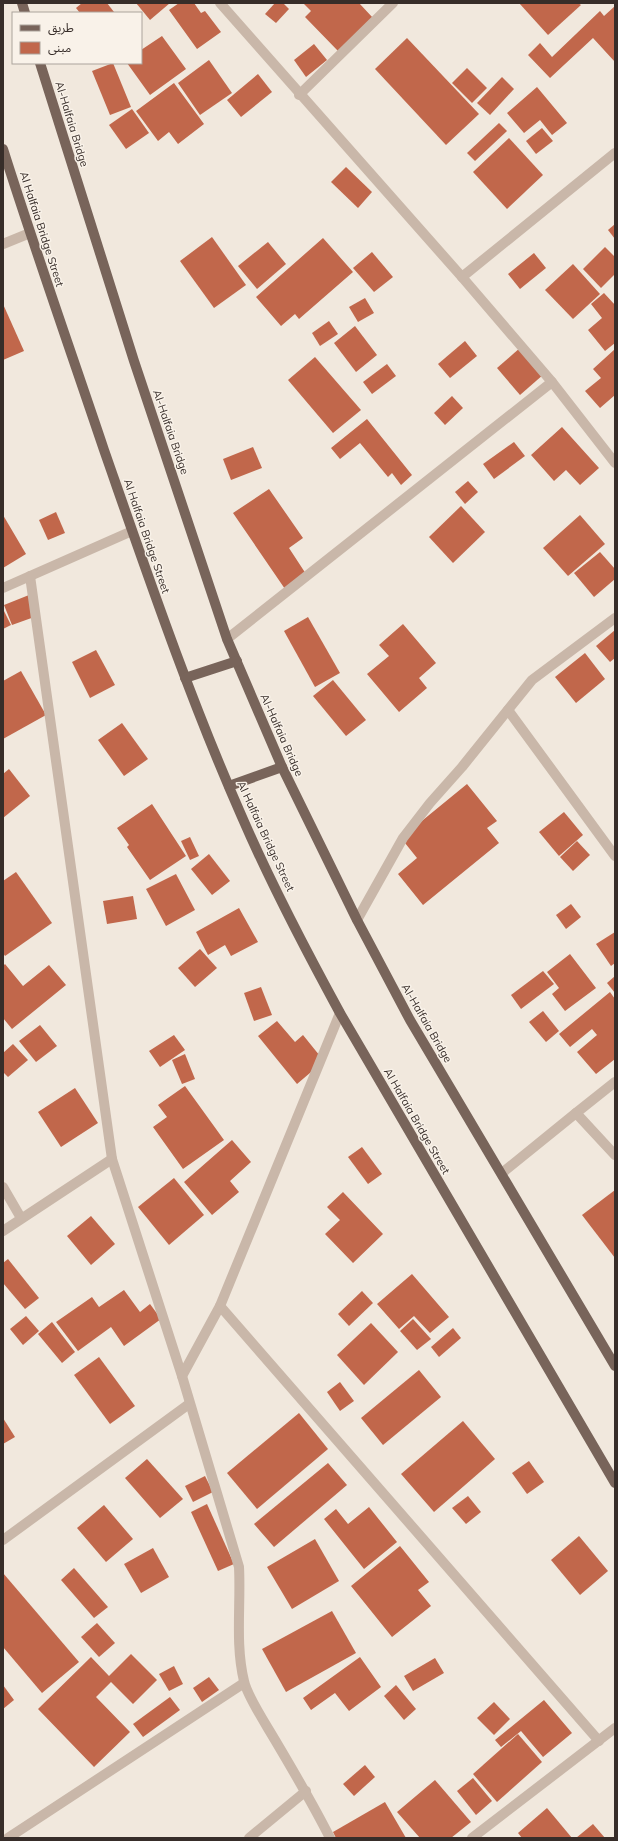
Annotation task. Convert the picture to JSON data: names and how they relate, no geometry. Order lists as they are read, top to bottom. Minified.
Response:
{"streets":{"main road":["Al-Halfaia Bridge","Al Halfaia Bridge Street"]},"legend":["طريق","مبنى"]}
